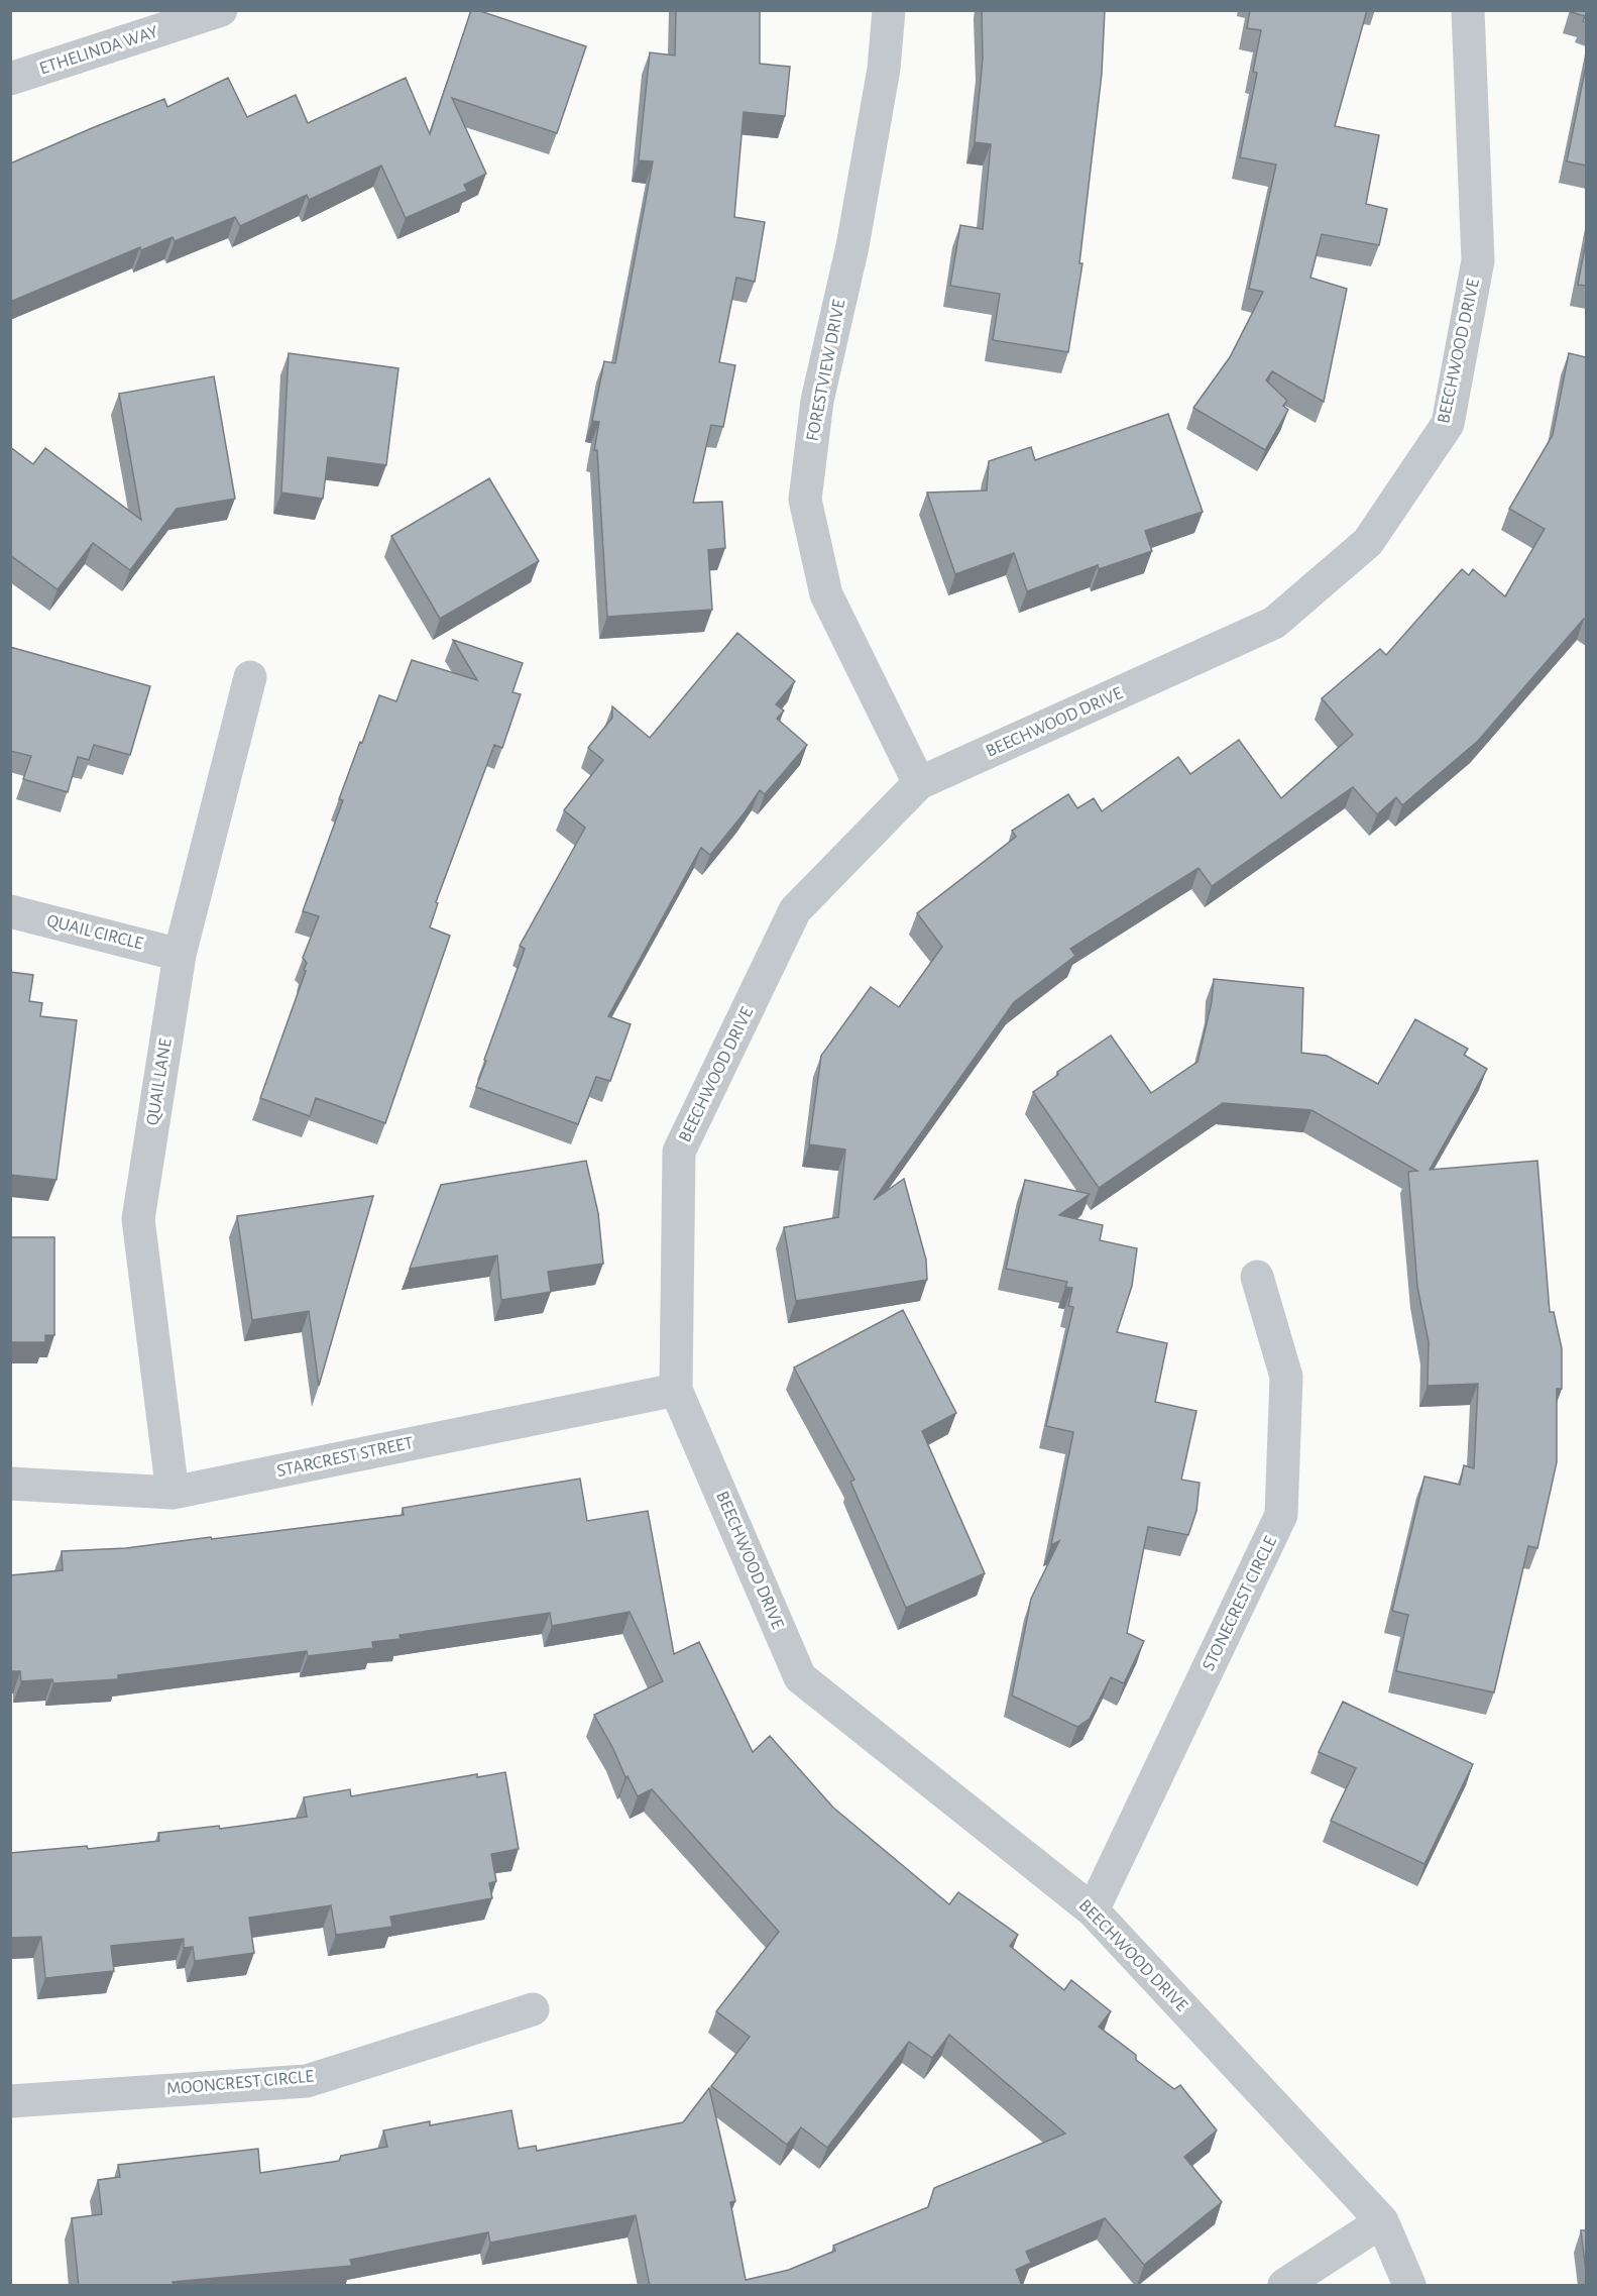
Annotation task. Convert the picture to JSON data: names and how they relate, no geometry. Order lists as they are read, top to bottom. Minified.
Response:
{"streets":{"street":["ETHELINDA WAY","BEECHWOOD DRIVE","FORESTVIEW DRIVE","QUAIL CIRCLE","QUAIL LANE","STARCREST STREET","STONECREST CIRCLE","MOONCREST CIRCLE"]},"crossings":[["BEECHWOOD DRIVE","FORESTVIEW DRIVE"],["BEECHWOOD DRIVE","STARCREST STREET"],["BEECHWOOD DRIVE","STONECREST CIRCLE"],["QUAIL CIRCLE","QUAIL LANE"],["QUAIL LANE","STARCREST STREET"]]}
